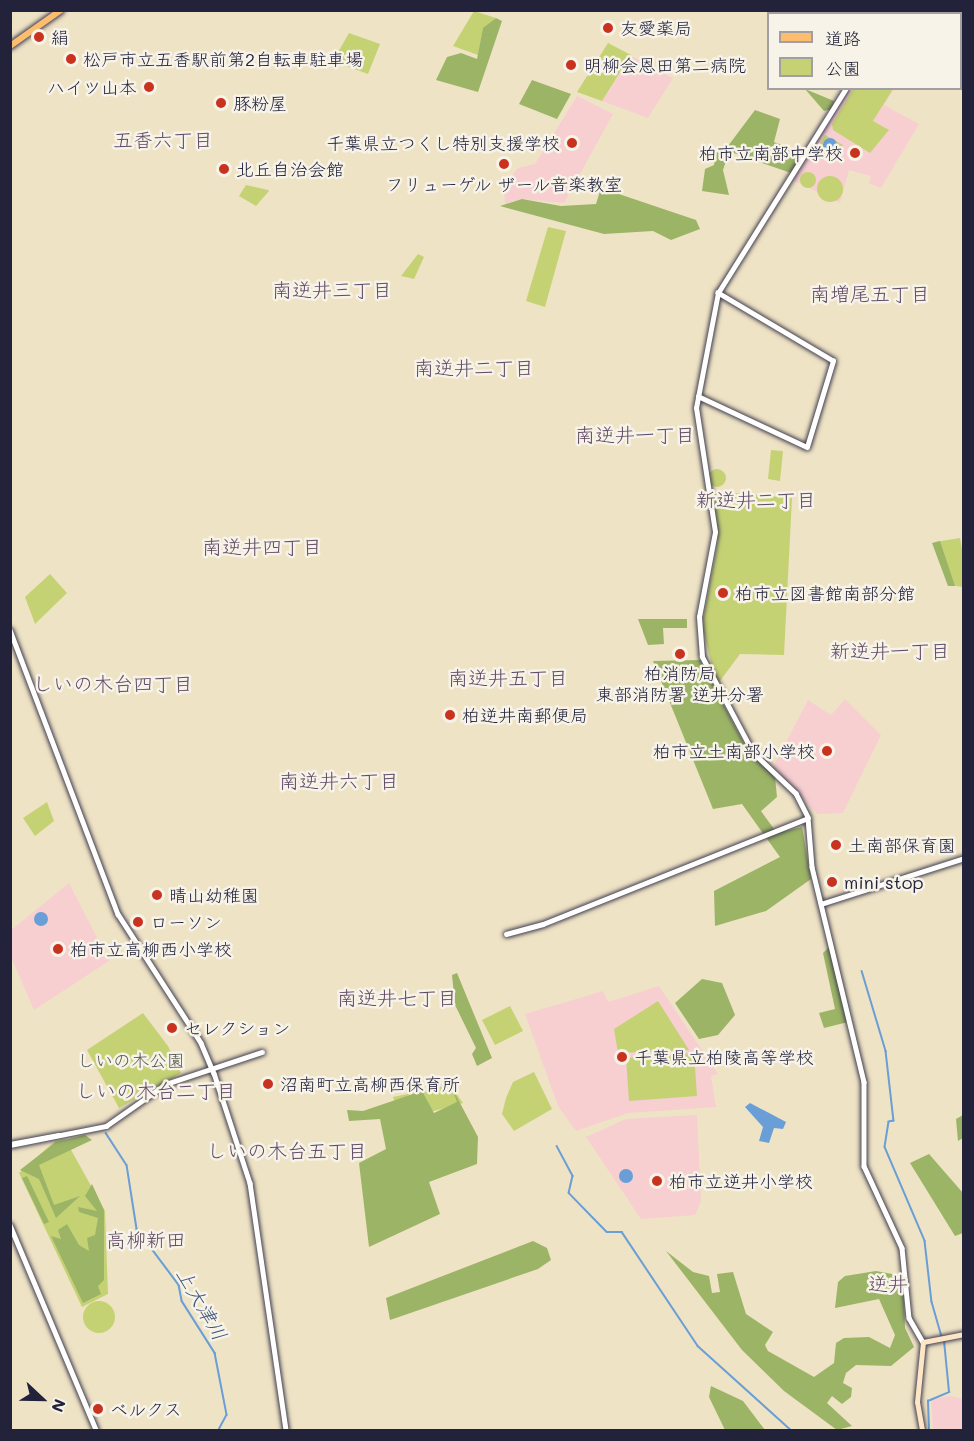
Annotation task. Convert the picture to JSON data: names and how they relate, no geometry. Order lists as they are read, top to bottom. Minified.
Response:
{"districts":["五香六丁目","南逆井三丁目","南増尾五丁目","南逆井二丁目","南逆井一丁目","新逆井二丁目","南逆井四丁目","新逆井一丁目","南逆井五丁目","しいの木台四丁目","南逆井六丁目","南逆井七丁目","しいの木台二丁目","しいの木台五丁目","高柳新田","逆井"],"water":["上大津川"],"parks":["しいの木公園"],"places":["友愛薬局","絹","松戸市立五香駅前第2自転車駐車場","明柳会恩田第二病院","ハイツ山本","豚粉屋","千葉県立つくし特別支援学校","柏市立南部中学校","フリューゲル ザール音楽教室","北丘自治会館","柏市立図書館南部分館","柏消防局 東部消防署 逆井分署","柏逆井南郵便局","柏市立土南部小学校","土南部保育園","mini stop","晴山幼稚園","ローソン","柏市立高柳西小学校","セレクション","千葉県立柏陵高等学校","沼南町立高柳西保育所","柏市立逆井小学校","ベルクス"],"legend":["道路","公園"],"north":"right"}
